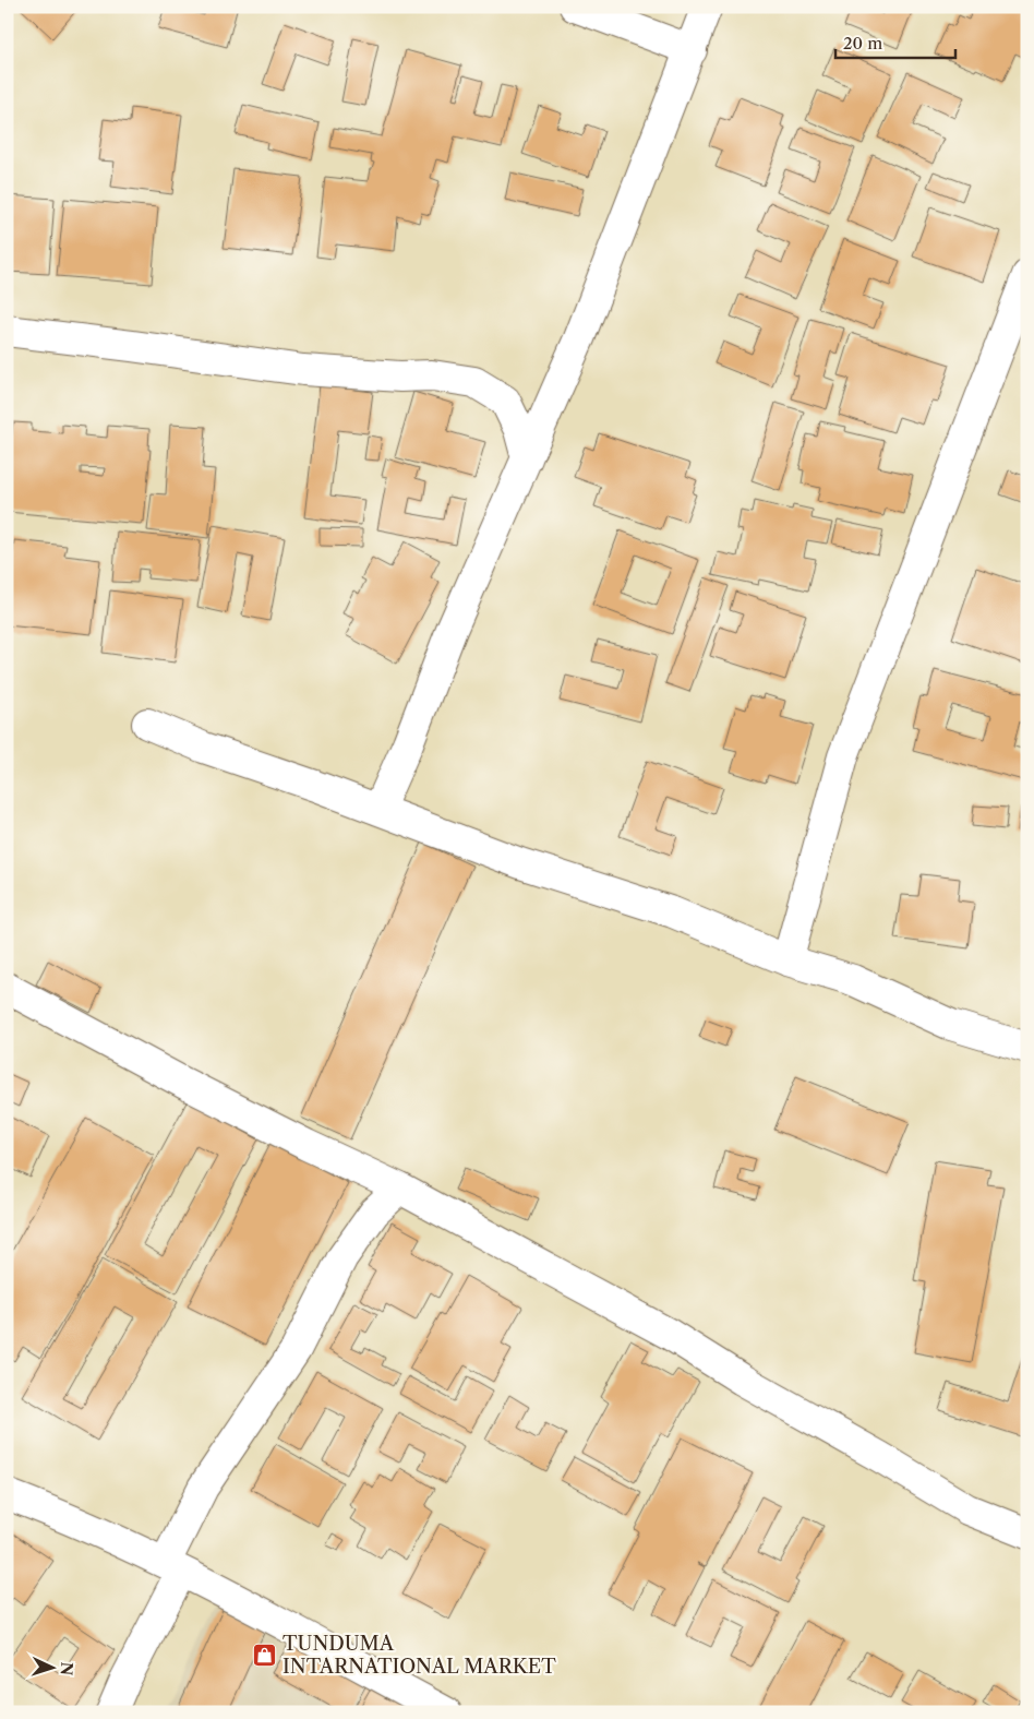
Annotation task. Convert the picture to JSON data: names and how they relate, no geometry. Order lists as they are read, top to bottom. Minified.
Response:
{"places":{"shop":["TUNDUMA INTARNATIONAL MARKET"]},"scale_bar":"20 m","north":"right"}
